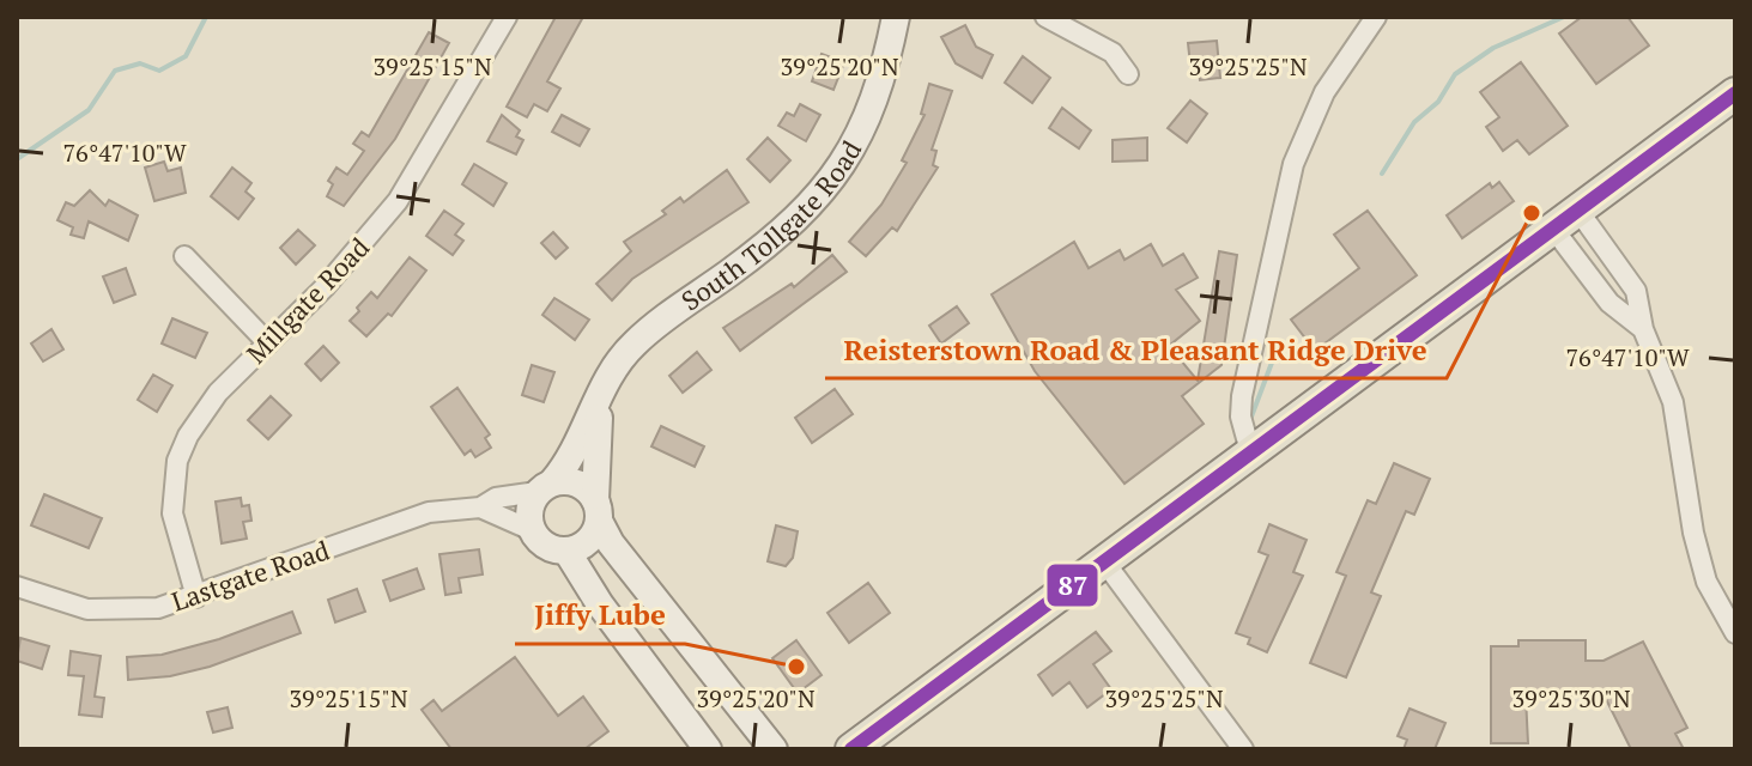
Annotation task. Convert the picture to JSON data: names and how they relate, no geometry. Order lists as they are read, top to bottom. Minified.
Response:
{"streets":{"street":["South Tollgate Road","Millgate Road","Lastgate Road"]},"crossings":[["South Tollgate Road","Lastgate Road"],["Millgate Road","Lastgate Road"]],"places":["Reisterstown Road & Pleasant Ridge Drive","Jiffy Lube"],"lines":["transit line 87"],"coordinates":["39°25'15\"N","39°25'20\"N","39°25'25\"N","76°47'10\"W","39°25'30\"N"]}
